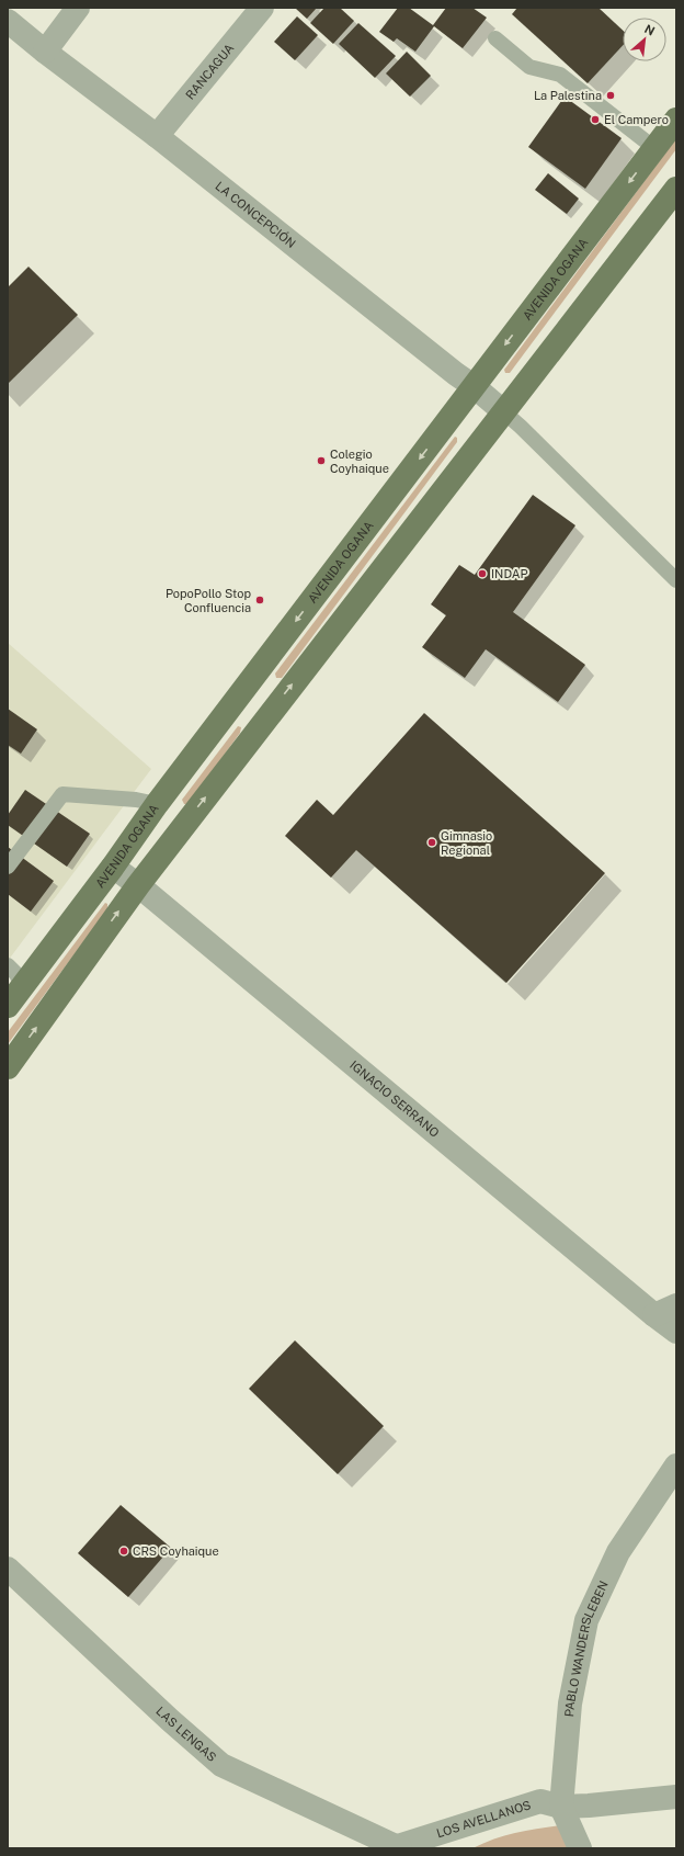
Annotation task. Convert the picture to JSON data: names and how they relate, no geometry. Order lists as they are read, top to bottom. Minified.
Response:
{"streets":{"main road":["AVENIDA OGANA"],"street":["RANCAGUA","LA CONCEPCIÓN","IGNACIO SERRANO","PABLO WANDERSLEBEN","LAS LENGAS","LOS AVELLANOS"]},"crossings":[["RANCAGUA","LA CONCEPCIÓN"],["LA CONCEPCIÓN","AVENIDA OGANA"],["AVENIDA OGANA","IGNACIO SERRANO"],["PABLO WANDERSLEBEN","LOS AVELLANOS"],["LAS LENGAS","LOS AVELLANOS"]],"places":["La Palestina","El Campero","Colegio Coyhaique","INDAP","PopoPollo Stop Confluencia","Gimnasio Regional","CRS Coyhaique"],"north":"top right"}
